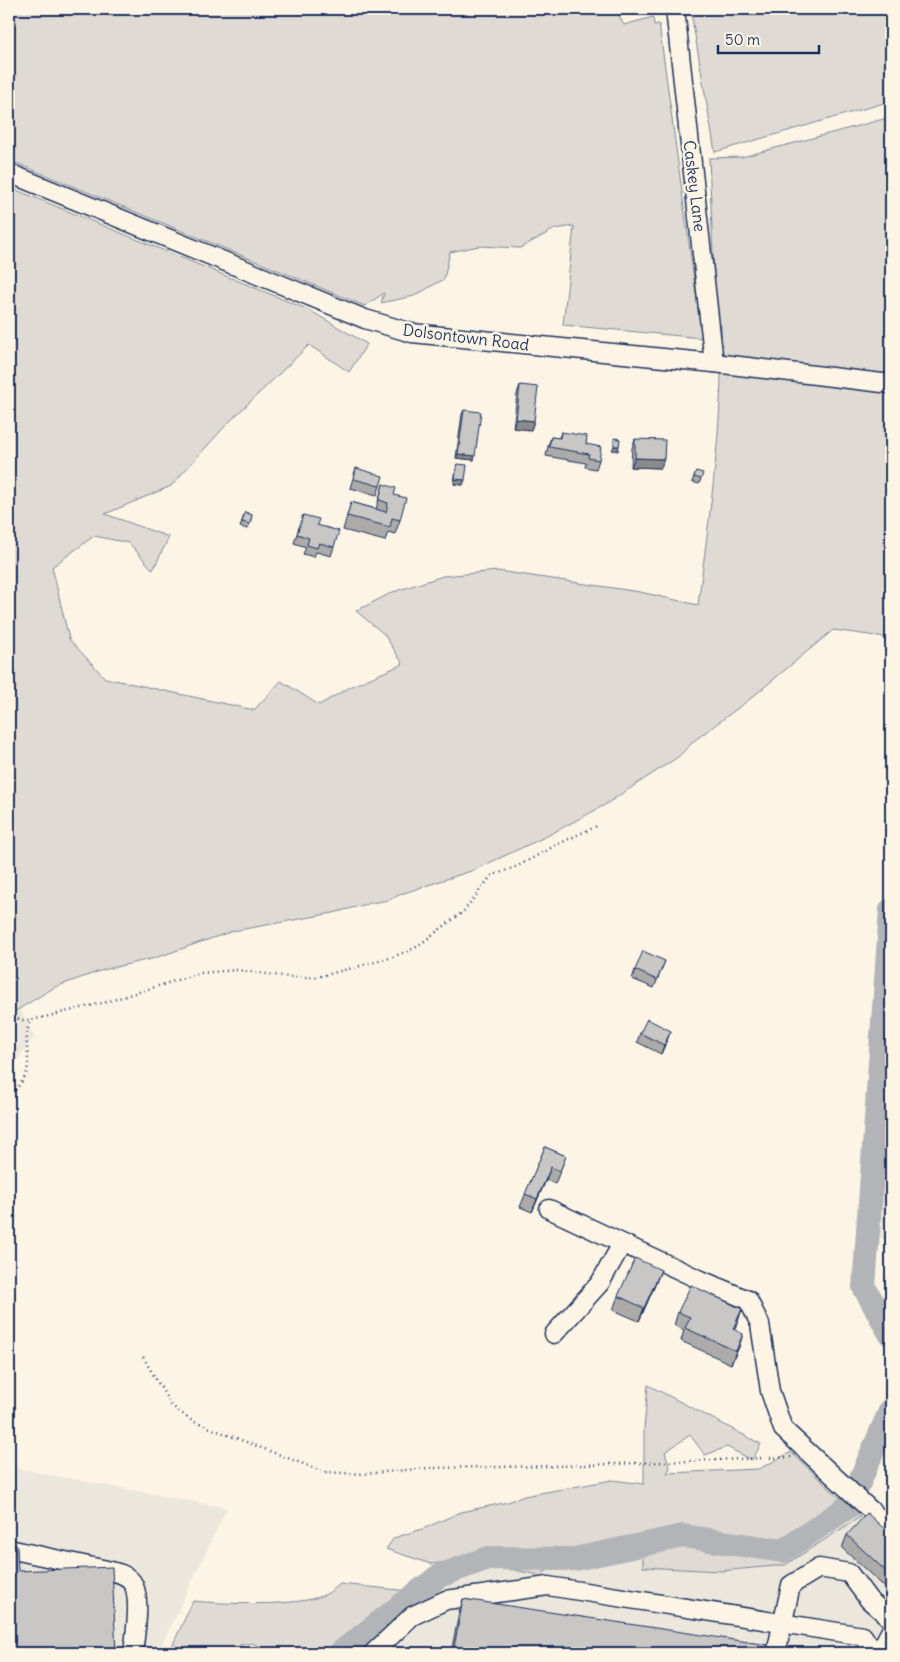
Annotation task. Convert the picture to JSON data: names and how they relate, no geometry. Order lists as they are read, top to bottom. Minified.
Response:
{"streets":{"street":["Caskey Lane","Dolsontown Road"]},"crossings":[["Caskey Lane","Dolsontown Road"]],"scale_bar":"50 m"}
